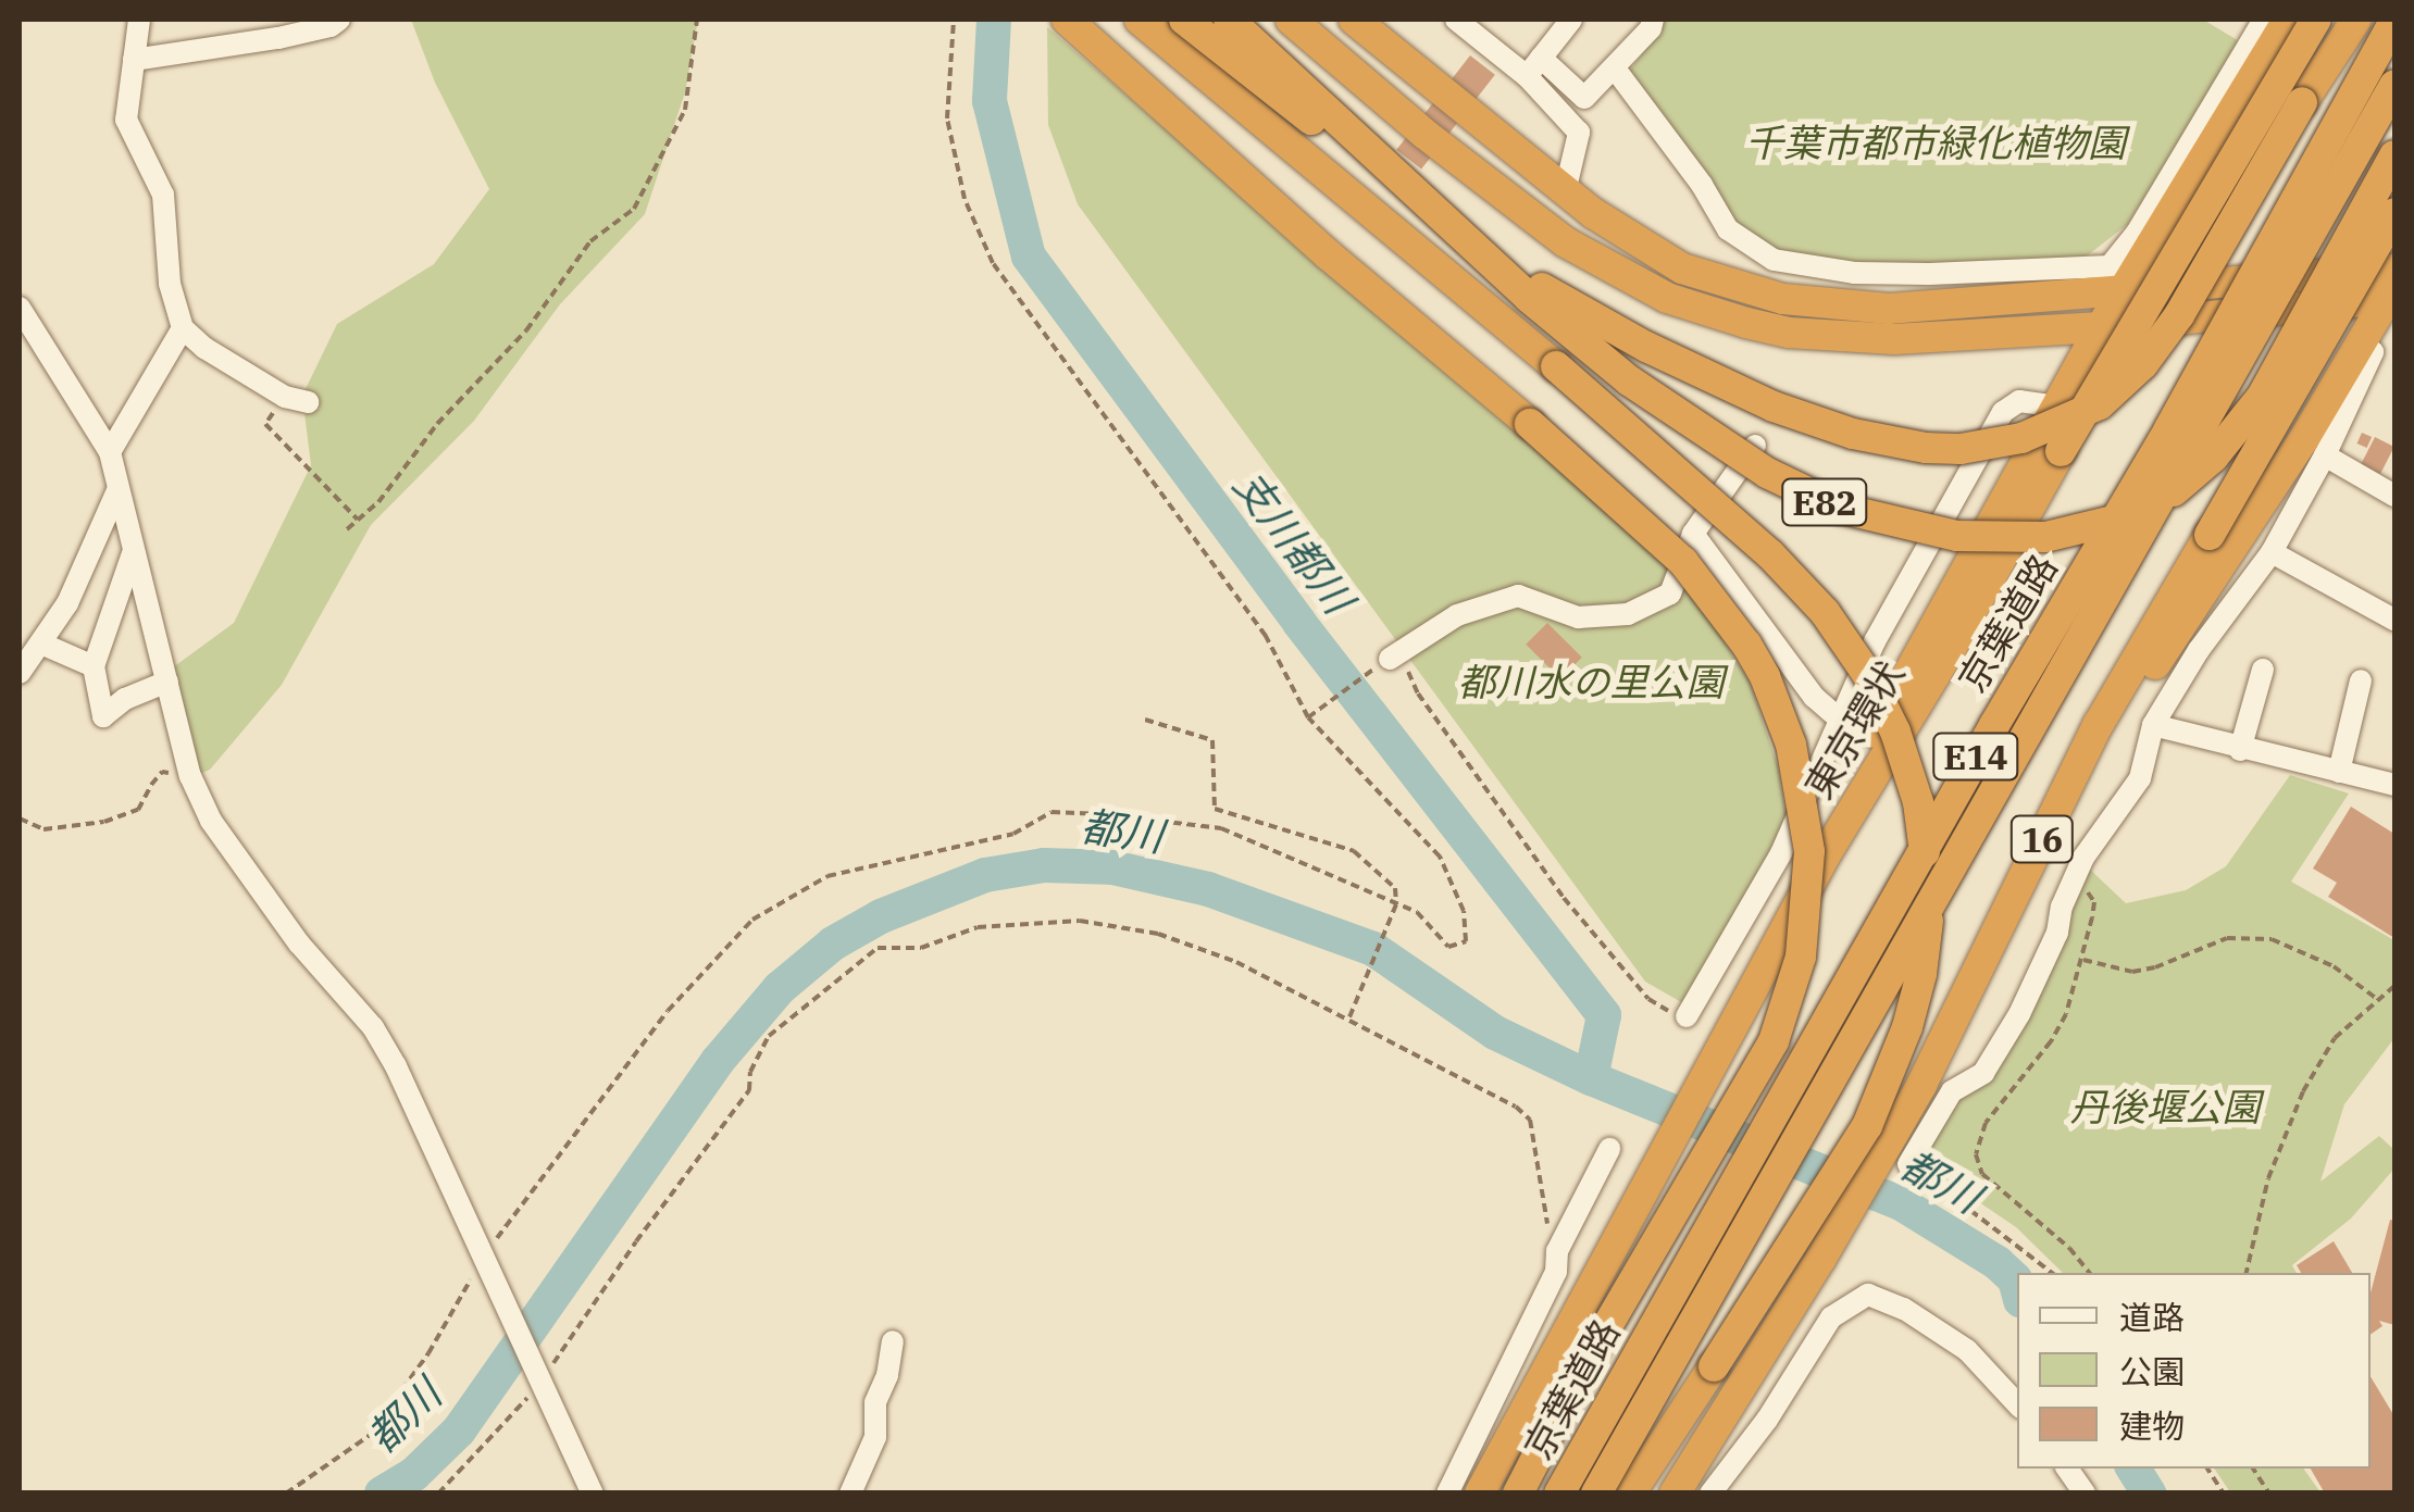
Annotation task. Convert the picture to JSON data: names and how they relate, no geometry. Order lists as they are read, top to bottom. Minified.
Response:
{"streets":{"highway":["E82","京葉道路","東京環状","E14","16"]},"water":["支川都川","都川"],"parks":["千葉市都市緑化植物園","都川水の里公園","丹後堰公園"],"legend":["道路","公園","建物"]}
